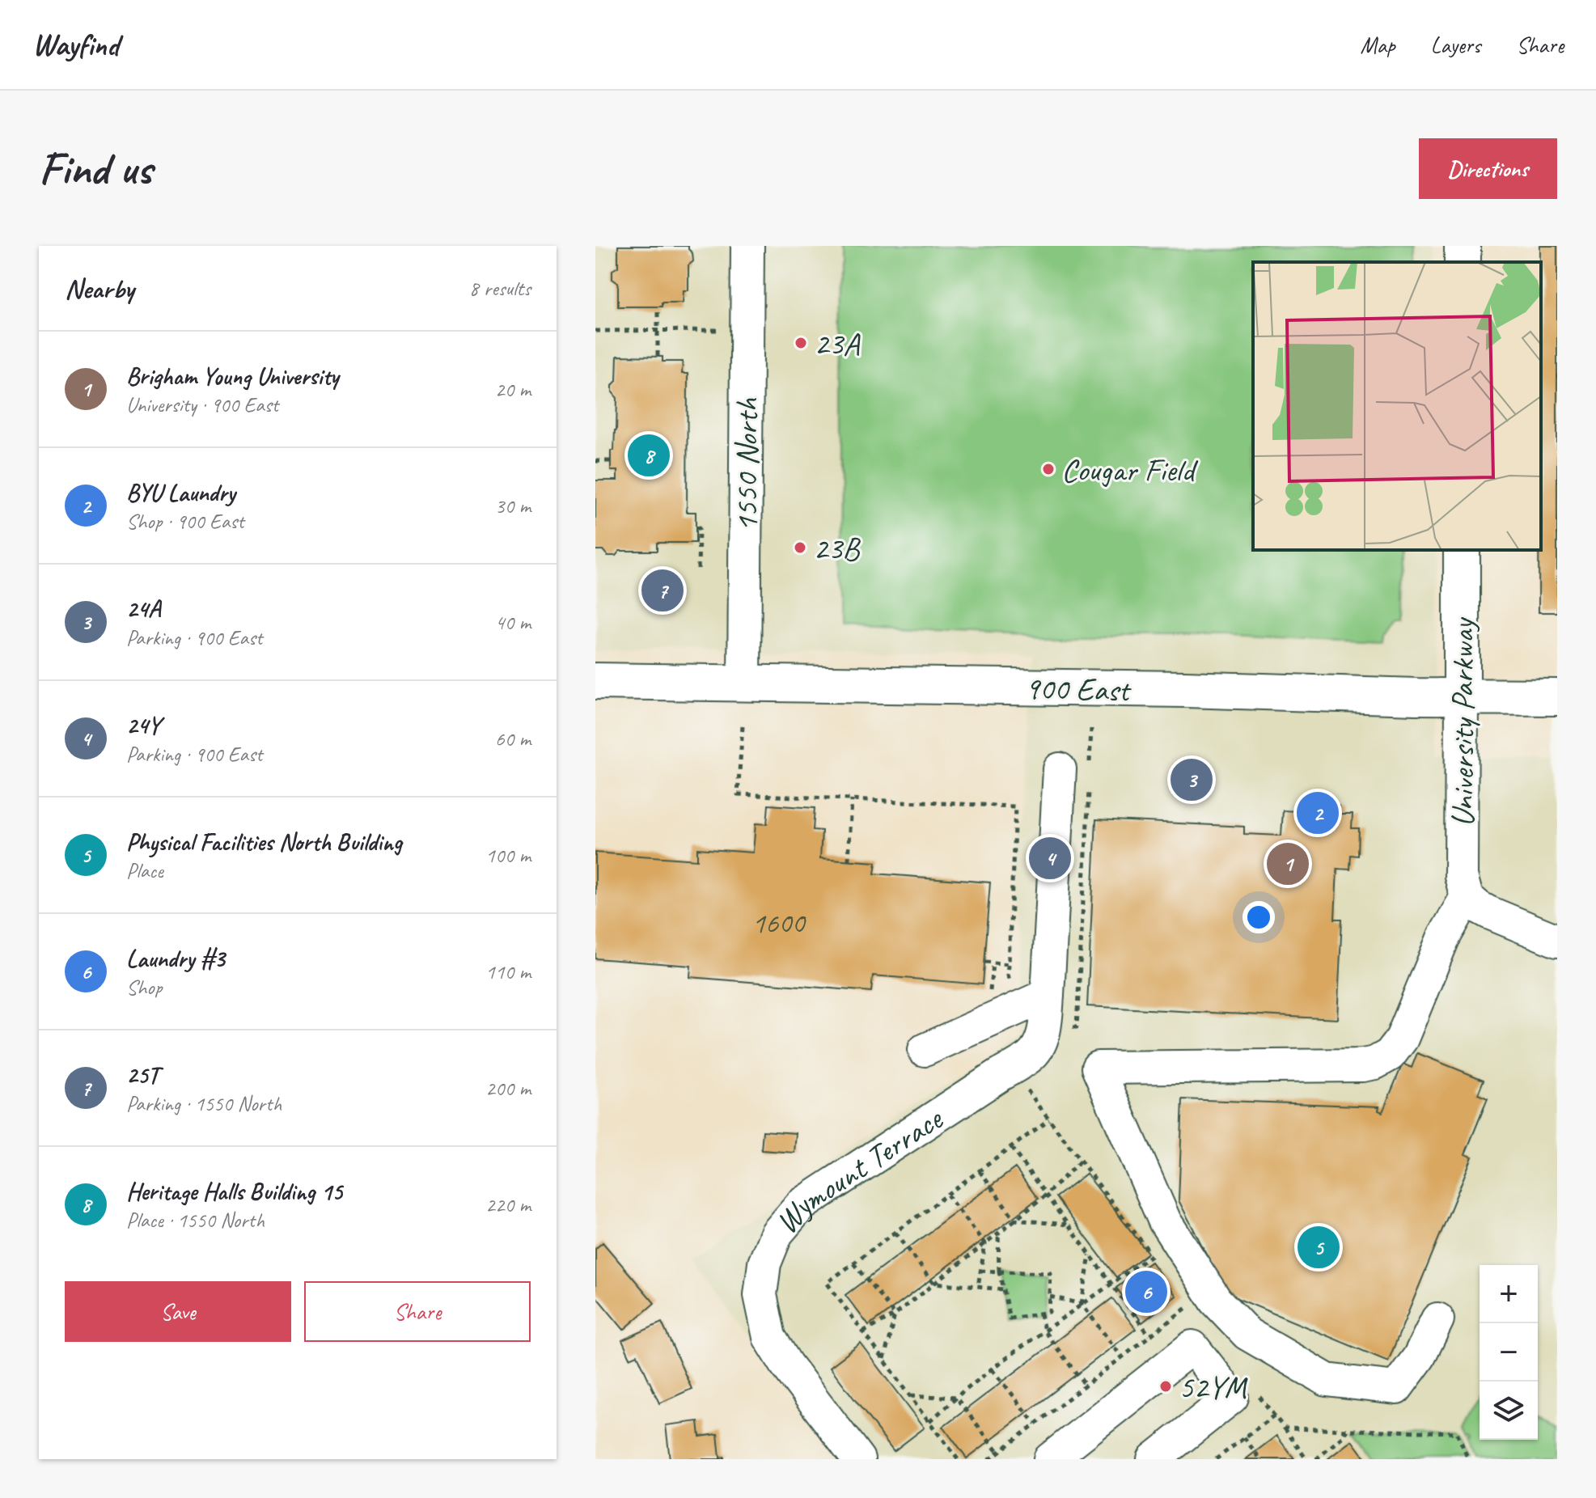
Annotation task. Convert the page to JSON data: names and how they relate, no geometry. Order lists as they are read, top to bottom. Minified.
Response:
{"streets":{"main road":["900 East","University Parkway"],"street":["1550 North","Wymount Terrace"]},"crossings":[["1550 North","900 East"],["900 East","University Parkway"]],"places":["23A","Cougar Field","23B","52YM"],"house_numbers":["1600"],"page":{"header":"Wayfind","nav":["Map","Layers","Share"],"buttons":["Directions",["Save","Share"]],"title":"Find us","heading":["Nearby","8 results"],"list":[{"mark":"1","name":"Brigham Young University","note":"University · 900 East","value":"20 m"},{"mark":"2","name":"BYU Laundry","note":"Shop · 900 East","value":"30 m"},{"mark":"3","name":"24A","note":"Parking · 900 East","value":"40 m"},{"mark":"4","name":"24Y","note":"Parking · 900 East","value":"60 m"},{"mark":"5","name":"Physical Facilities North Building","note":"Place","value":"100 m"},{"mark":"6","name":"Laundry #3","note":"Shop","value":"110 m"},{"mark":"7","name":"25T","note":"Parking · 1550 North","value":"200 m"},{"mark":"8","name":"Heritage Halls Building 15","note":"Place · 1550 North","value":"220 m"}],"pins":["8","7","3","2","4","1","5","6"],"map_buttons":["+","−"]}}
